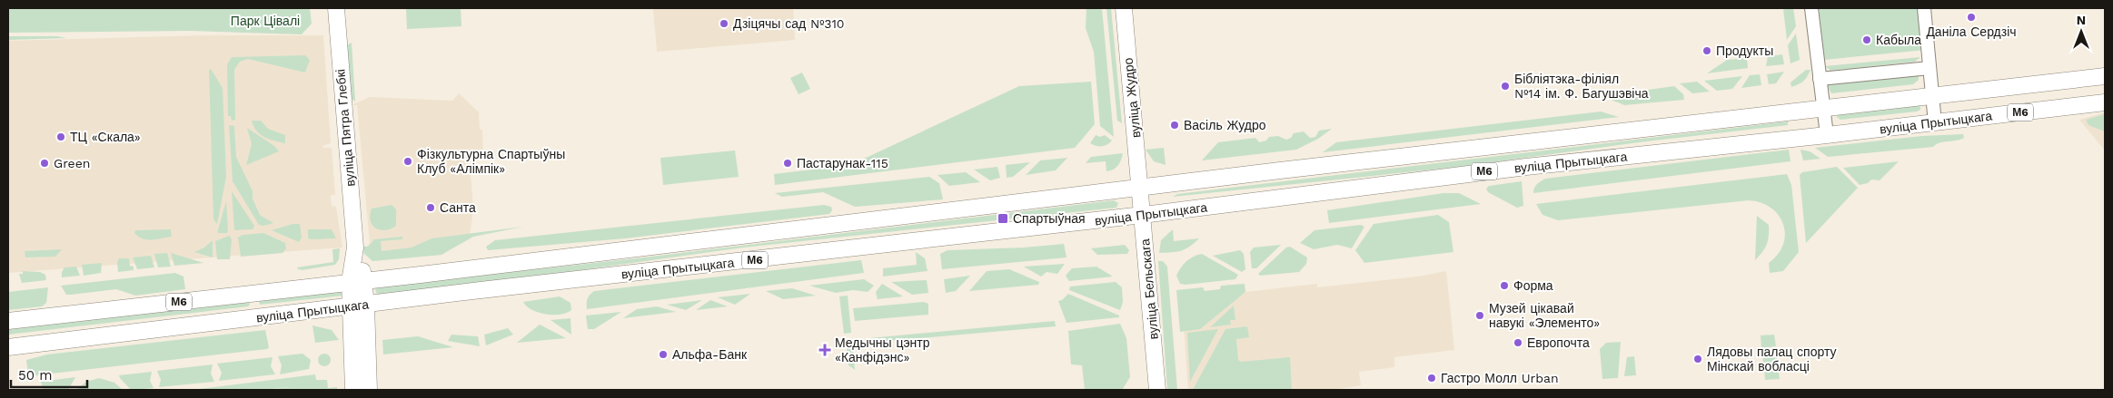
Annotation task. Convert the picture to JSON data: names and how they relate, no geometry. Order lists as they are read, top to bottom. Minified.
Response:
{"streets":{"main road":["вуліца Жудро","М6","вуліца Прытыцкага","вуліца Пятра Глебкі","вуліца Бельскага"]},"crossings":[["вуліца Жудро","вуліца Прытыцкага"],["вуліца Жудро","вуліца Бельскага"],["вуліца Прытыцкага","вуліца Пятра Глебкі"],["вуліца Прытыцкага","вуліца Бельскага"]],"parks":["Парк Цівалі"],"places":{"other":["Даніла Сердзіч","Дзіцячы сад №310","Кабыла","Продукты","Бібліятэка-філіял №14 ім. Ф. Багушэвіча","Васіль Жудро","ТЦ «Скала»","Фізкультурна Спартыўны Клуб «Алімпік»","Green","Пастарунак-115","Санта","Форма","Музей цікавай навукі «Элементо»","Европочта","Альфа-Банк","Лядовы палац спорту Мінскай вобласці","Гастро Молл Urban"],"transit":["Спартыўная"],"health":["Медычны цэнтр «Канфідэнс»"]},"scale_bar":"50 m","north":"top"}
